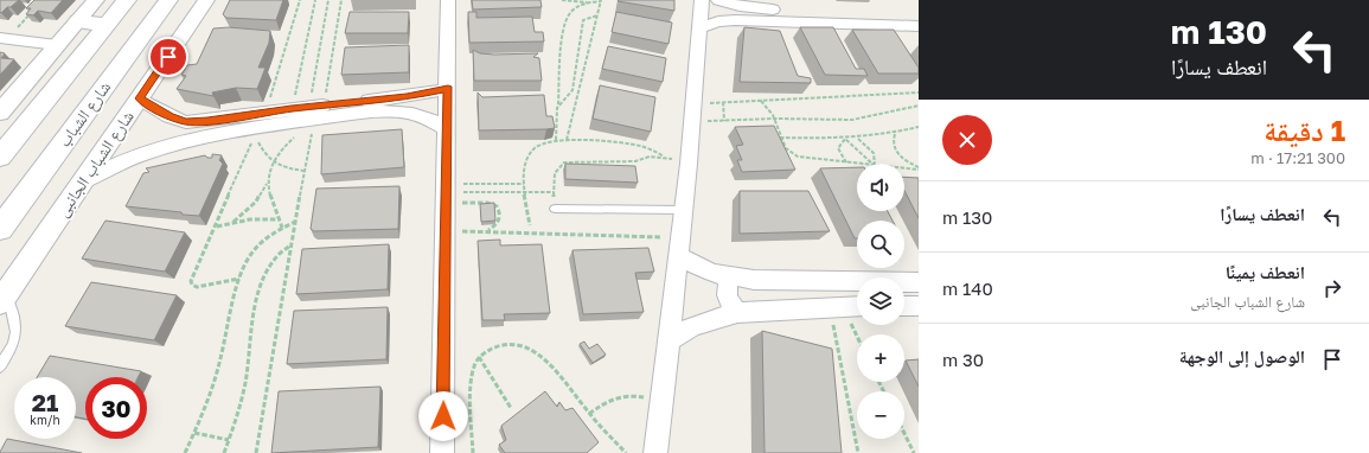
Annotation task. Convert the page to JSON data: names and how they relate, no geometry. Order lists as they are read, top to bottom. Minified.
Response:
{"streets":{"main road":["شارع الشباب"],"street":["شارع الشباب الجانبى"]},"page":{"turn":["130 m","انعطف يسارًا"],"heading":["1 دقيقة","300 m · 17:21"],"map_buttons":["+","−"],"list":[{"name":"انعطف يسارًا","value":"130 m"},{"name":"انعطف يمينًا","note":"شارع الشباب الجانبى","value":"140 m"},{"name":"الوصول إلى الوجهة","value":"30 m"}],"speed":"21 km/h","limit":"30"}}
